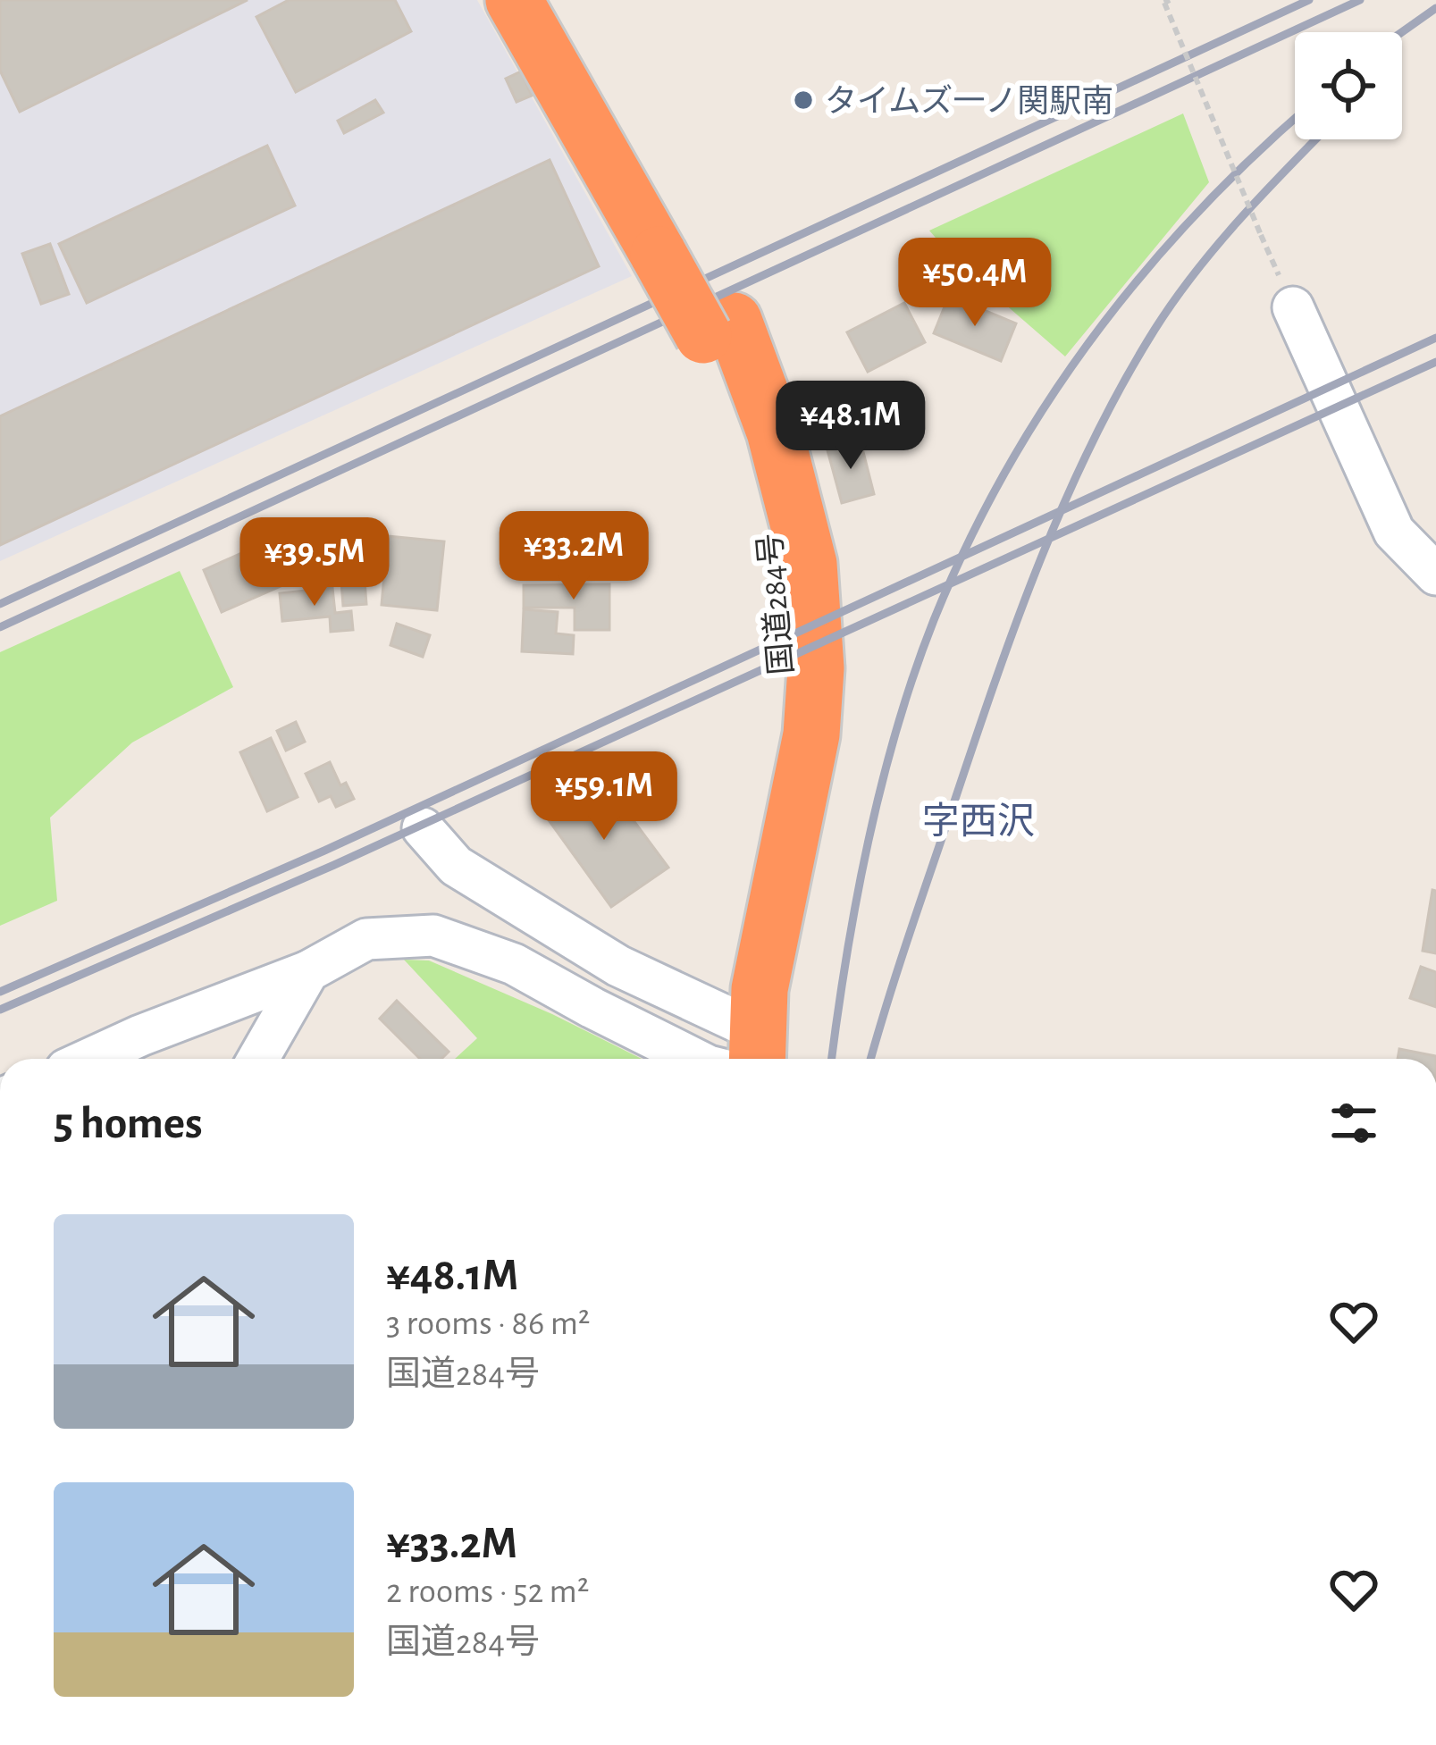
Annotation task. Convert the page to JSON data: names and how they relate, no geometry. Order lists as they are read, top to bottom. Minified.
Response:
{"streets":{"highway":["国道284号"]},"districts":["字西沢"],"places":["タイムズ一ノ関駅南"],"page":{"price":["¥50.4M","¥48.1M","¥33.2M","¥39.5M","¥59.1M"],"heading":"5 homes","list":[{"name":"¥48.1M","note":"3 rooms · 86 m² · 国道284号"},{"name":"¥33.2M","note":"2 rooms · 52 m² · 国道284号"}]}}
